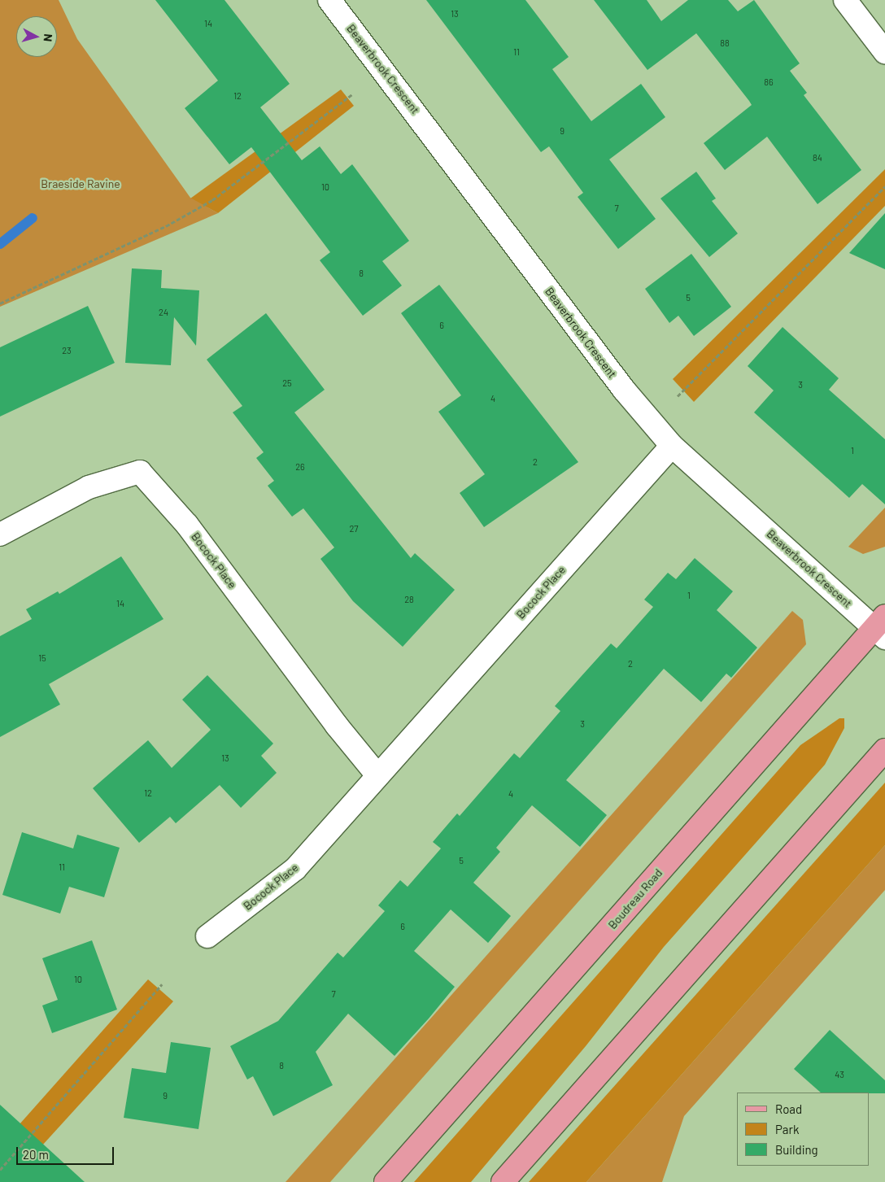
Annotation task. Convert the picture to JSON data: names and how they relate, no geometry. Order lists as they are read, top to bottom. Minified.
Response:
{"streets":{"main road":["Boudreau Road"],"street":["Beaverbrook Crescent","Bocock Place"]},"crossings":[["Beaverbrook Crescent","Bocock Place"],["Beaverbrook Crescent","Boudreau Road"]],"parks":["Braeside Ravine"],"house_numbers":["13","14","88","11","86","12","9","84","10","7","8","5","24","6","23","25","3","4","1","2","26","27","1","28","14","15","2","3","13","12","4","5","11","6","10","7","8","43","9"],"legend":["Road","Park","Building"],"scale_bar":"20 m","north":"right"}
